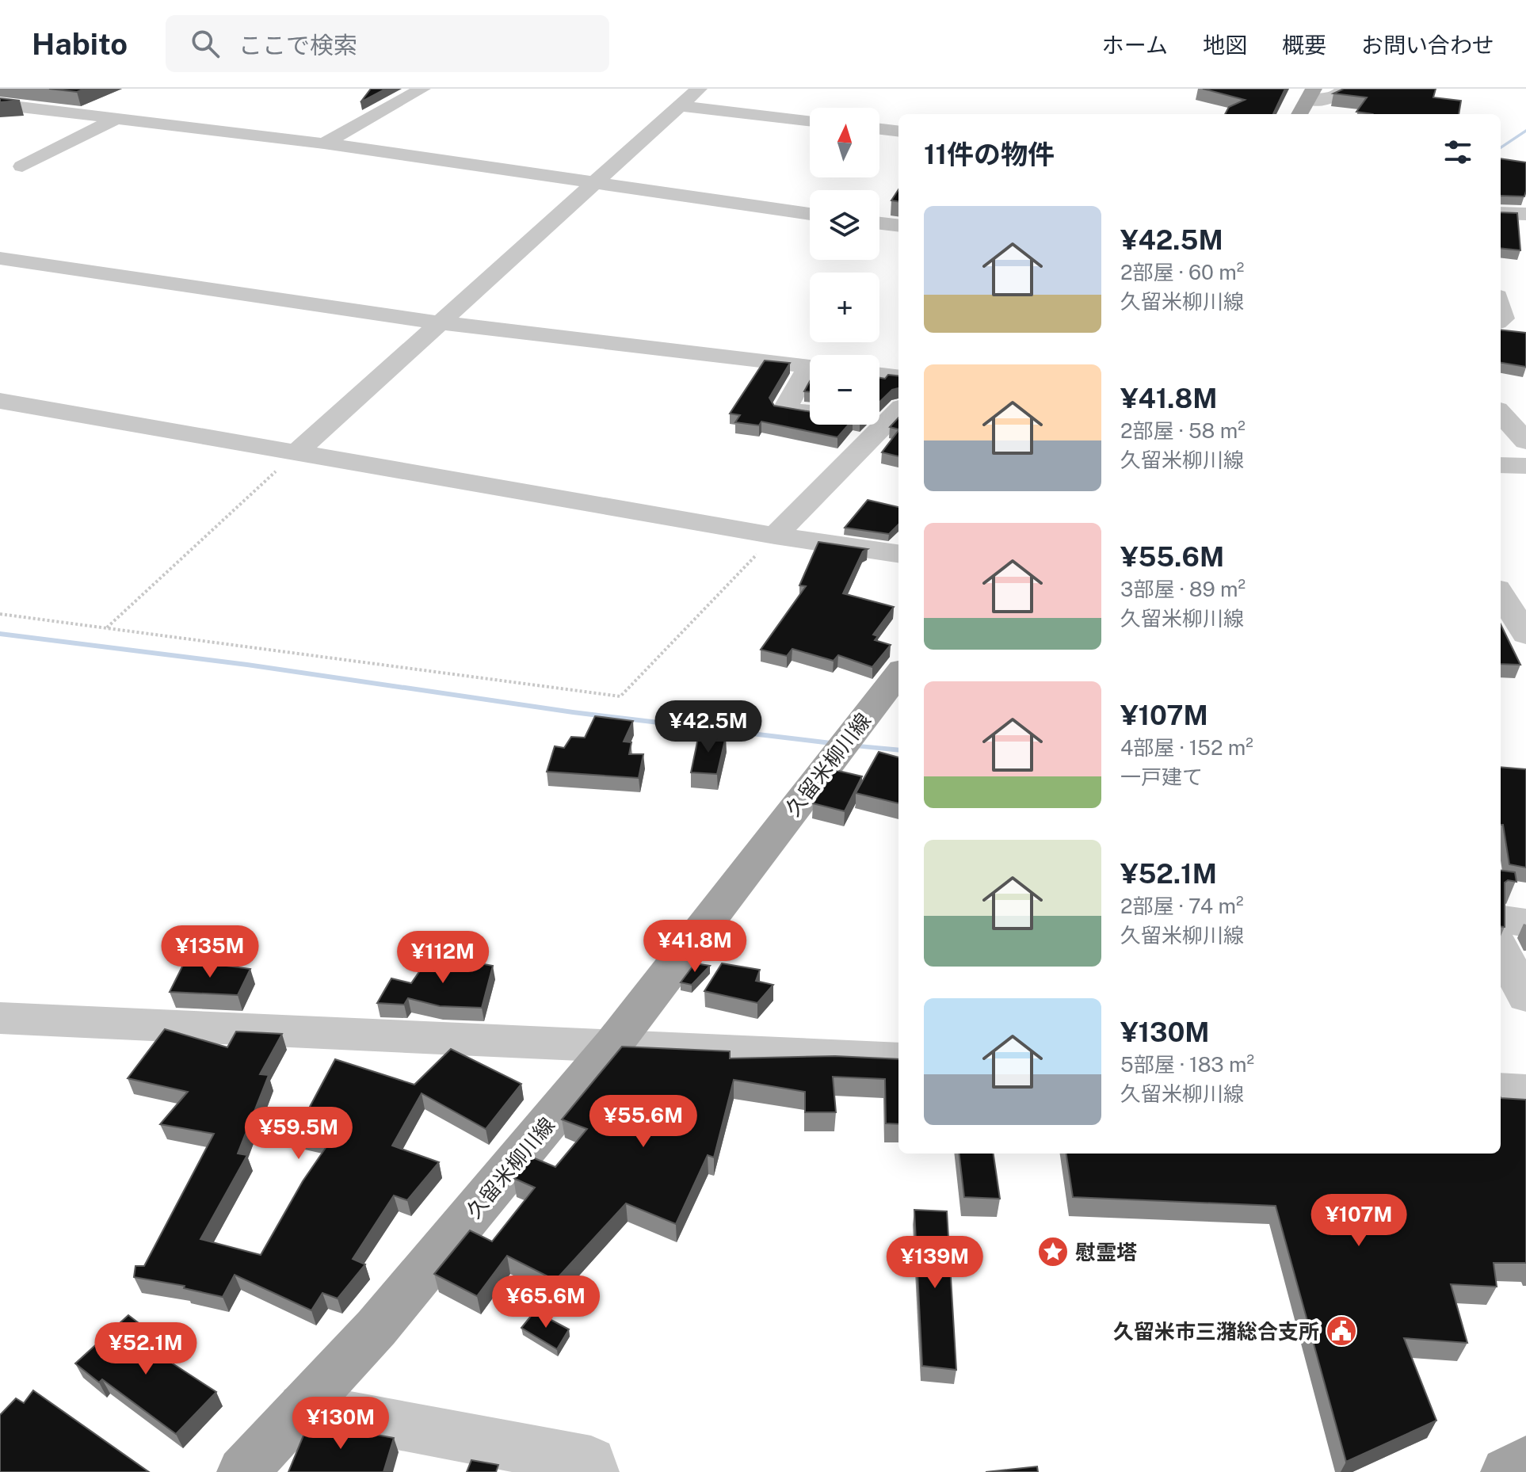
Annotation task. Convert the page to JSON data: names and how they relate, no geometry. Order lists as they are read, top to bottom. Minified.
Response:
{"streets":{"main road":["久留米柳川線"]},"places":{"place":["慰霊塔"],"public building":["久留米市三潴総合支所"]},"north":"top","page":{"header":"Habito","search":"ここで検索","nav":["ホーム","地図","概要","お問い合わせ"],"map_buttons":["+","−"],"heading":"11件の物件","list":[{"name":"¥42.5M","note":"2部屋 · 60 m² · 久留米柳川線"},{"name":"¥41.8M","note":"2部屋 · 58 m² · 久留米柳川線"},{"name":"¥55.6M","note":"3部屋 · 89 m² · 久留米柳川線"},{"name":"¥107M","note":"4部屋 · 152 m² · 一戸建て"},{"name":"¥52.1M","note":"2部屋 · 74 m² · 久留米柳川線"},{"name":"¥130M","note":"5部屋 · 183 m² · 久留米柳川線"}],"price":["¥42.5M","¥41.8M","¥135M","¥112M","¥55.6M","¥59.5M","¥107M","¥139M","¥65.6M","¥52.1M","¥130M"]}}
